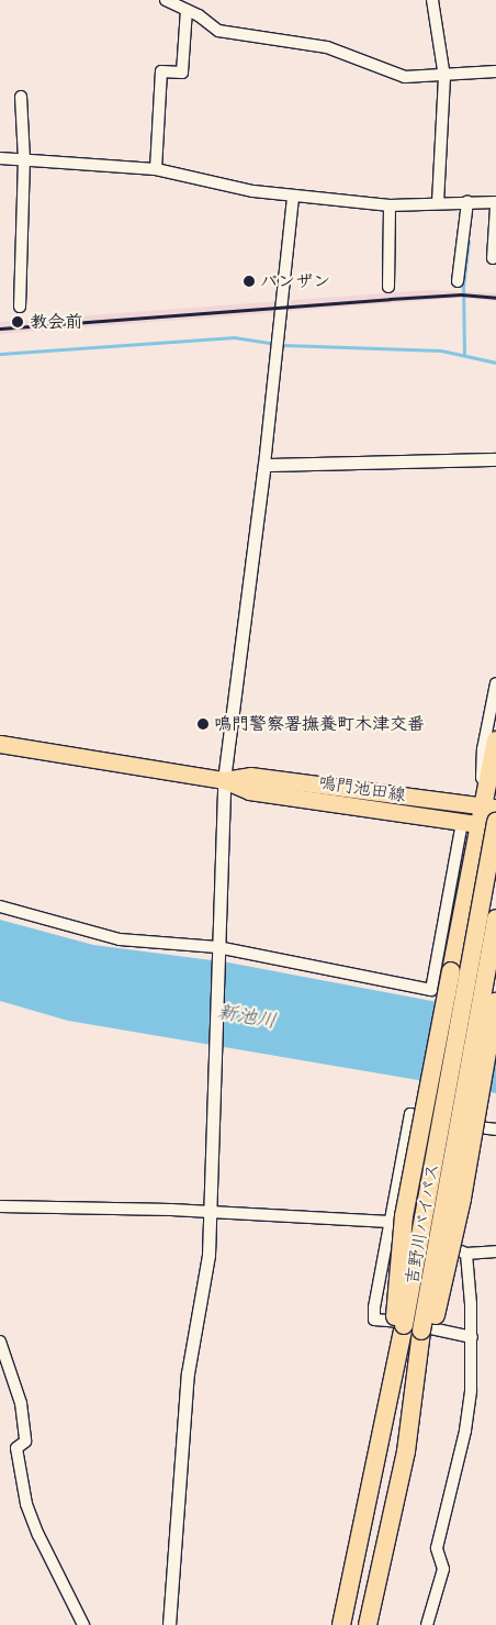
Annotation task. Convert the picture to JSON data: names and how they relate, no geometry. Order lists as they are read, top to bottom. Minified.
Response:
{"streets":{"highway":["吉野川バイパス"],"main road":["鳴門池田線"]},"water":["新池川"],"places":["バンザン","教会前","鳴門警察署撫養町木津交番"]}
